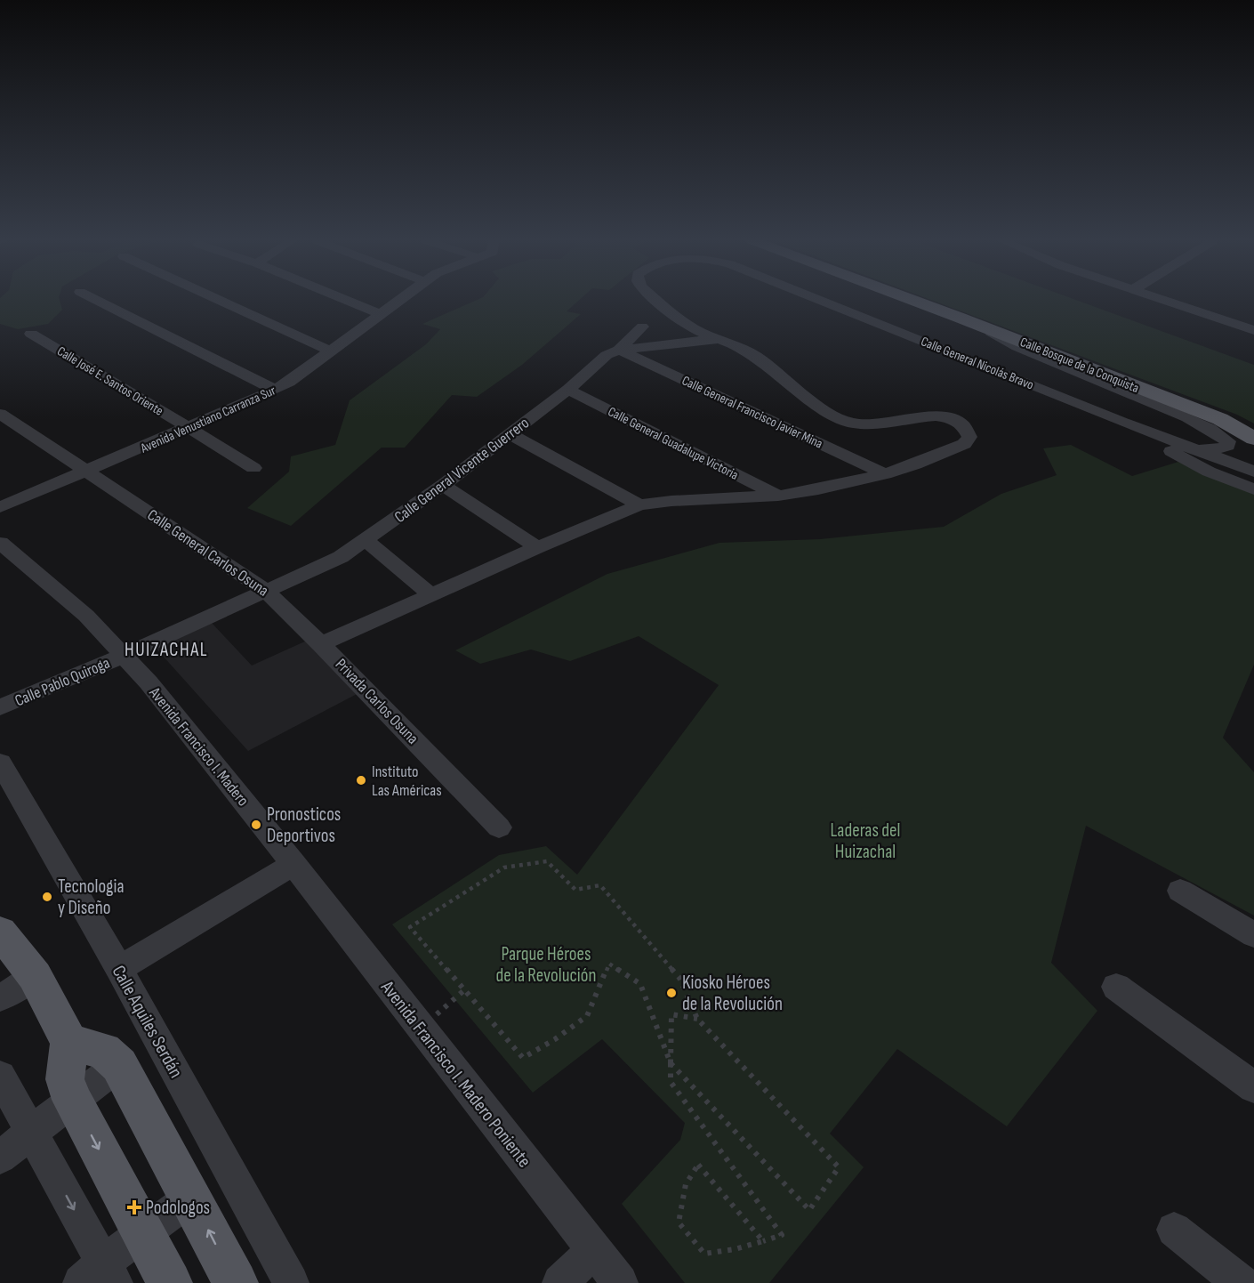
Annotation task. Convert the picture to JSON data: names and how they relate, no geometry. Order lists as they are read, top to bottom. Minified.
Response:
{"streets":{"main road":["Calle Bosque de la Conquista"],"street":["Calle General Nicolás Bravo","Calle José E. Santos Oriente","Calle General Francisco Javier Mina","Avenida Venustiano Carranza Sur","Calle General Guadalupe Victoria","Calle General Vicente Guerrero","Calle General Carlos Osuna","Calle Pablo Quiroga","Privada Carlos Osuna","Avenida Francisco I. Madero","Calle Aquiles Serdán","Avenida Francisco I. Madero Poniente"]},"crossings":[["Calle General Nicolás Bravo","Calle Bosque de la Conquista"],["Calle General Nicolás Bravo","Calle General Francisco Javier Mina"],["Calle José E. Santos Oriente","Avenida Venustiano Carranza Sur"],["Calle General Francisco Javier Mina","Calle General Vicente Guerrero"],["Avenida Venustiano Carranza Sur","Calle General Carlos Osuna"],["Calle General Guadalupe Victoria","Calle General Vicente Guerrero"],["Calle General Vicente Guerrero","Calle General Carlos Osuna"],["Calle General Vicente Guerrero","Calle Pablo Quiroga"],["Calle General Carlos Osuna","Calle Pablo Quiroga"],["Calle General Carlos Osuna","Privada Carlos Osuna"],["Calle Pablo Quiroga","Avenida Francisco I. Madero"],["Avenida Francisco I. Madero","Avenida Francisco I. Madero Poniente"]],"districts":["HUIZACHAL"],"parks":["Laderas del Huizachal","Parque Héroes de la Revolución"],"places":{"other":["Instituto Las Américas","Pronosticos Deportivos","Tecnologia y Diseño","Kiosko Héroes de la Revolución"],"health":["Podologos"]}}
